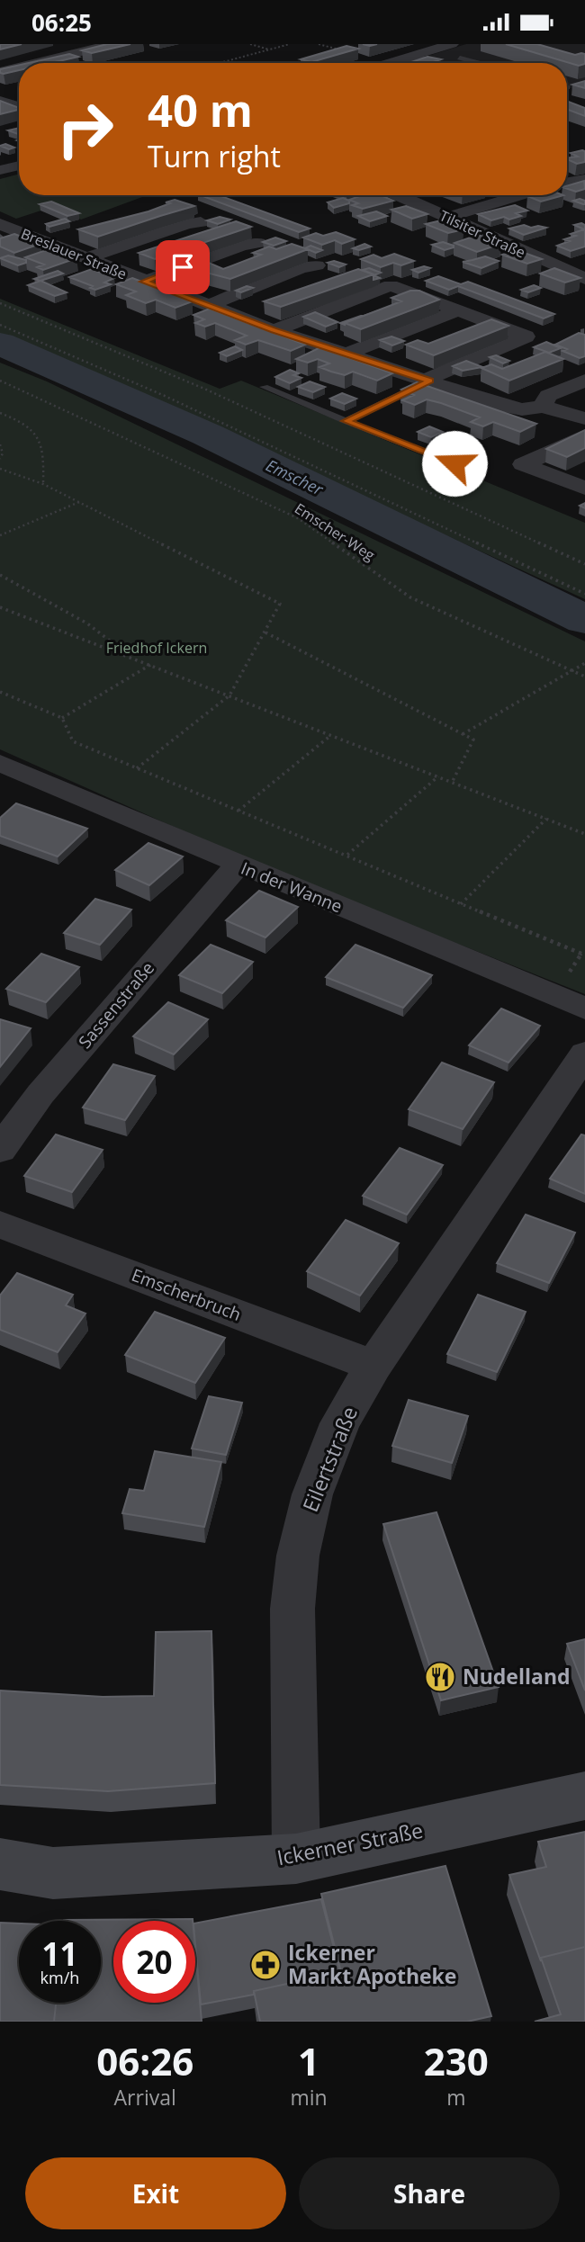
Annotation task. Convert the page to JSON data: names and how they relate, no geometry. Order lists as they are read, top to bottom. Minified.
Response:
{"streets":{"main road":["Ickerner Straße"],"street":["Tilsiter Straße","Breslauer Straße","In der Wanne","Sassenstraße","Emscherbruch","Eilertstraße"],"path":["Emscher-Weg"]},"crossings":[["In der Wanne","Sassenstraße"],["Emscherbruch","Eilertstraße"],["Eilertstraße","Ickerner Straße"]],"water":["Emscher"],"parks":["Friedhof Ickern"],"places":{"restaurant":["Nudelland"],"pharmacy":["Ickerner Markt Apotheke"]},"page":{"status":"06:25","turn":["40 m","Turn right"],"speed":"11 km/h","limit":"20","eta":["06:26","Arrival","1","min","230","m"],"buttons":["Exit","Share"]}}
